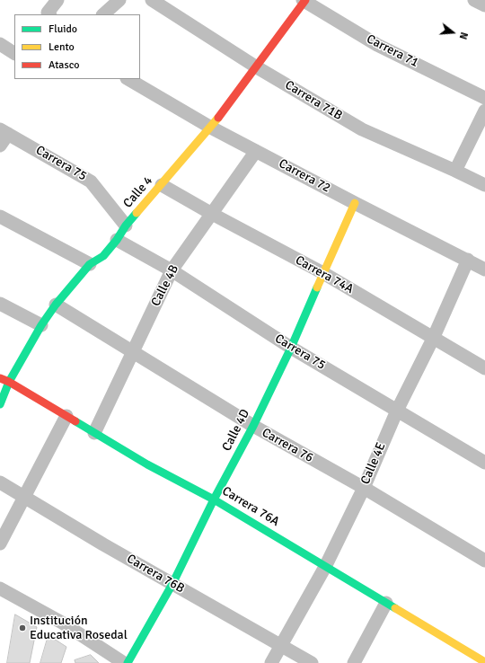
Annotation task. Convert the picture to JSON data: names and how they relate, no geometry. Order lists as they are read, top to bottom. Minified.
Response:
{"streets":{"street":["Carrera 71","Carrera 71B","Carrera 75","Carrera 72","Calle 4","Carrera 74A","Calle 4B","Calle 4D","Carrera 76","Calle 4E","Carrera 76A","Carrera 76B"]},"crossings":[["Carrera 71","Calle 4"],["Carrera 71B","Calle 4"],["Carrera 75","Calle 4"],["Carrera 75","Calle 4B"],["Carrera 75","Calle 4D"],["Carrera 75","Calle 4E"],["Carrera 72","Calle 4"],["Carrera 72","Calle 4B"],["Carrera 72","Calle 4D"],["Carrera 72","Calle 4E"],["Calle 4","Carrera 74A"],["Calle 4","Carrera 76"],["Calle 4","Carrera 76A"],["Carrera 74A","Calle 4B"],["Carrera 74A","Calle 4D"],["Carrera 74A","Calle 4E"],["Calle 4B","Carrera 76"],["Calle 4B","Carrera 76A"],["Calle 4D","Carrera 76"],["Calle 4D","Carrera 76A"],["Calle 4D","Carrera 76B"],["Carrera 76","Calle 4E"],["Calle 4E","Carrera 76A"],["Calle 4E","Carrera 76B"]],"places":["Institución Educativa Rosedal"],"legend":["Fluido","Lento","Atasco"],"north":"right"}
